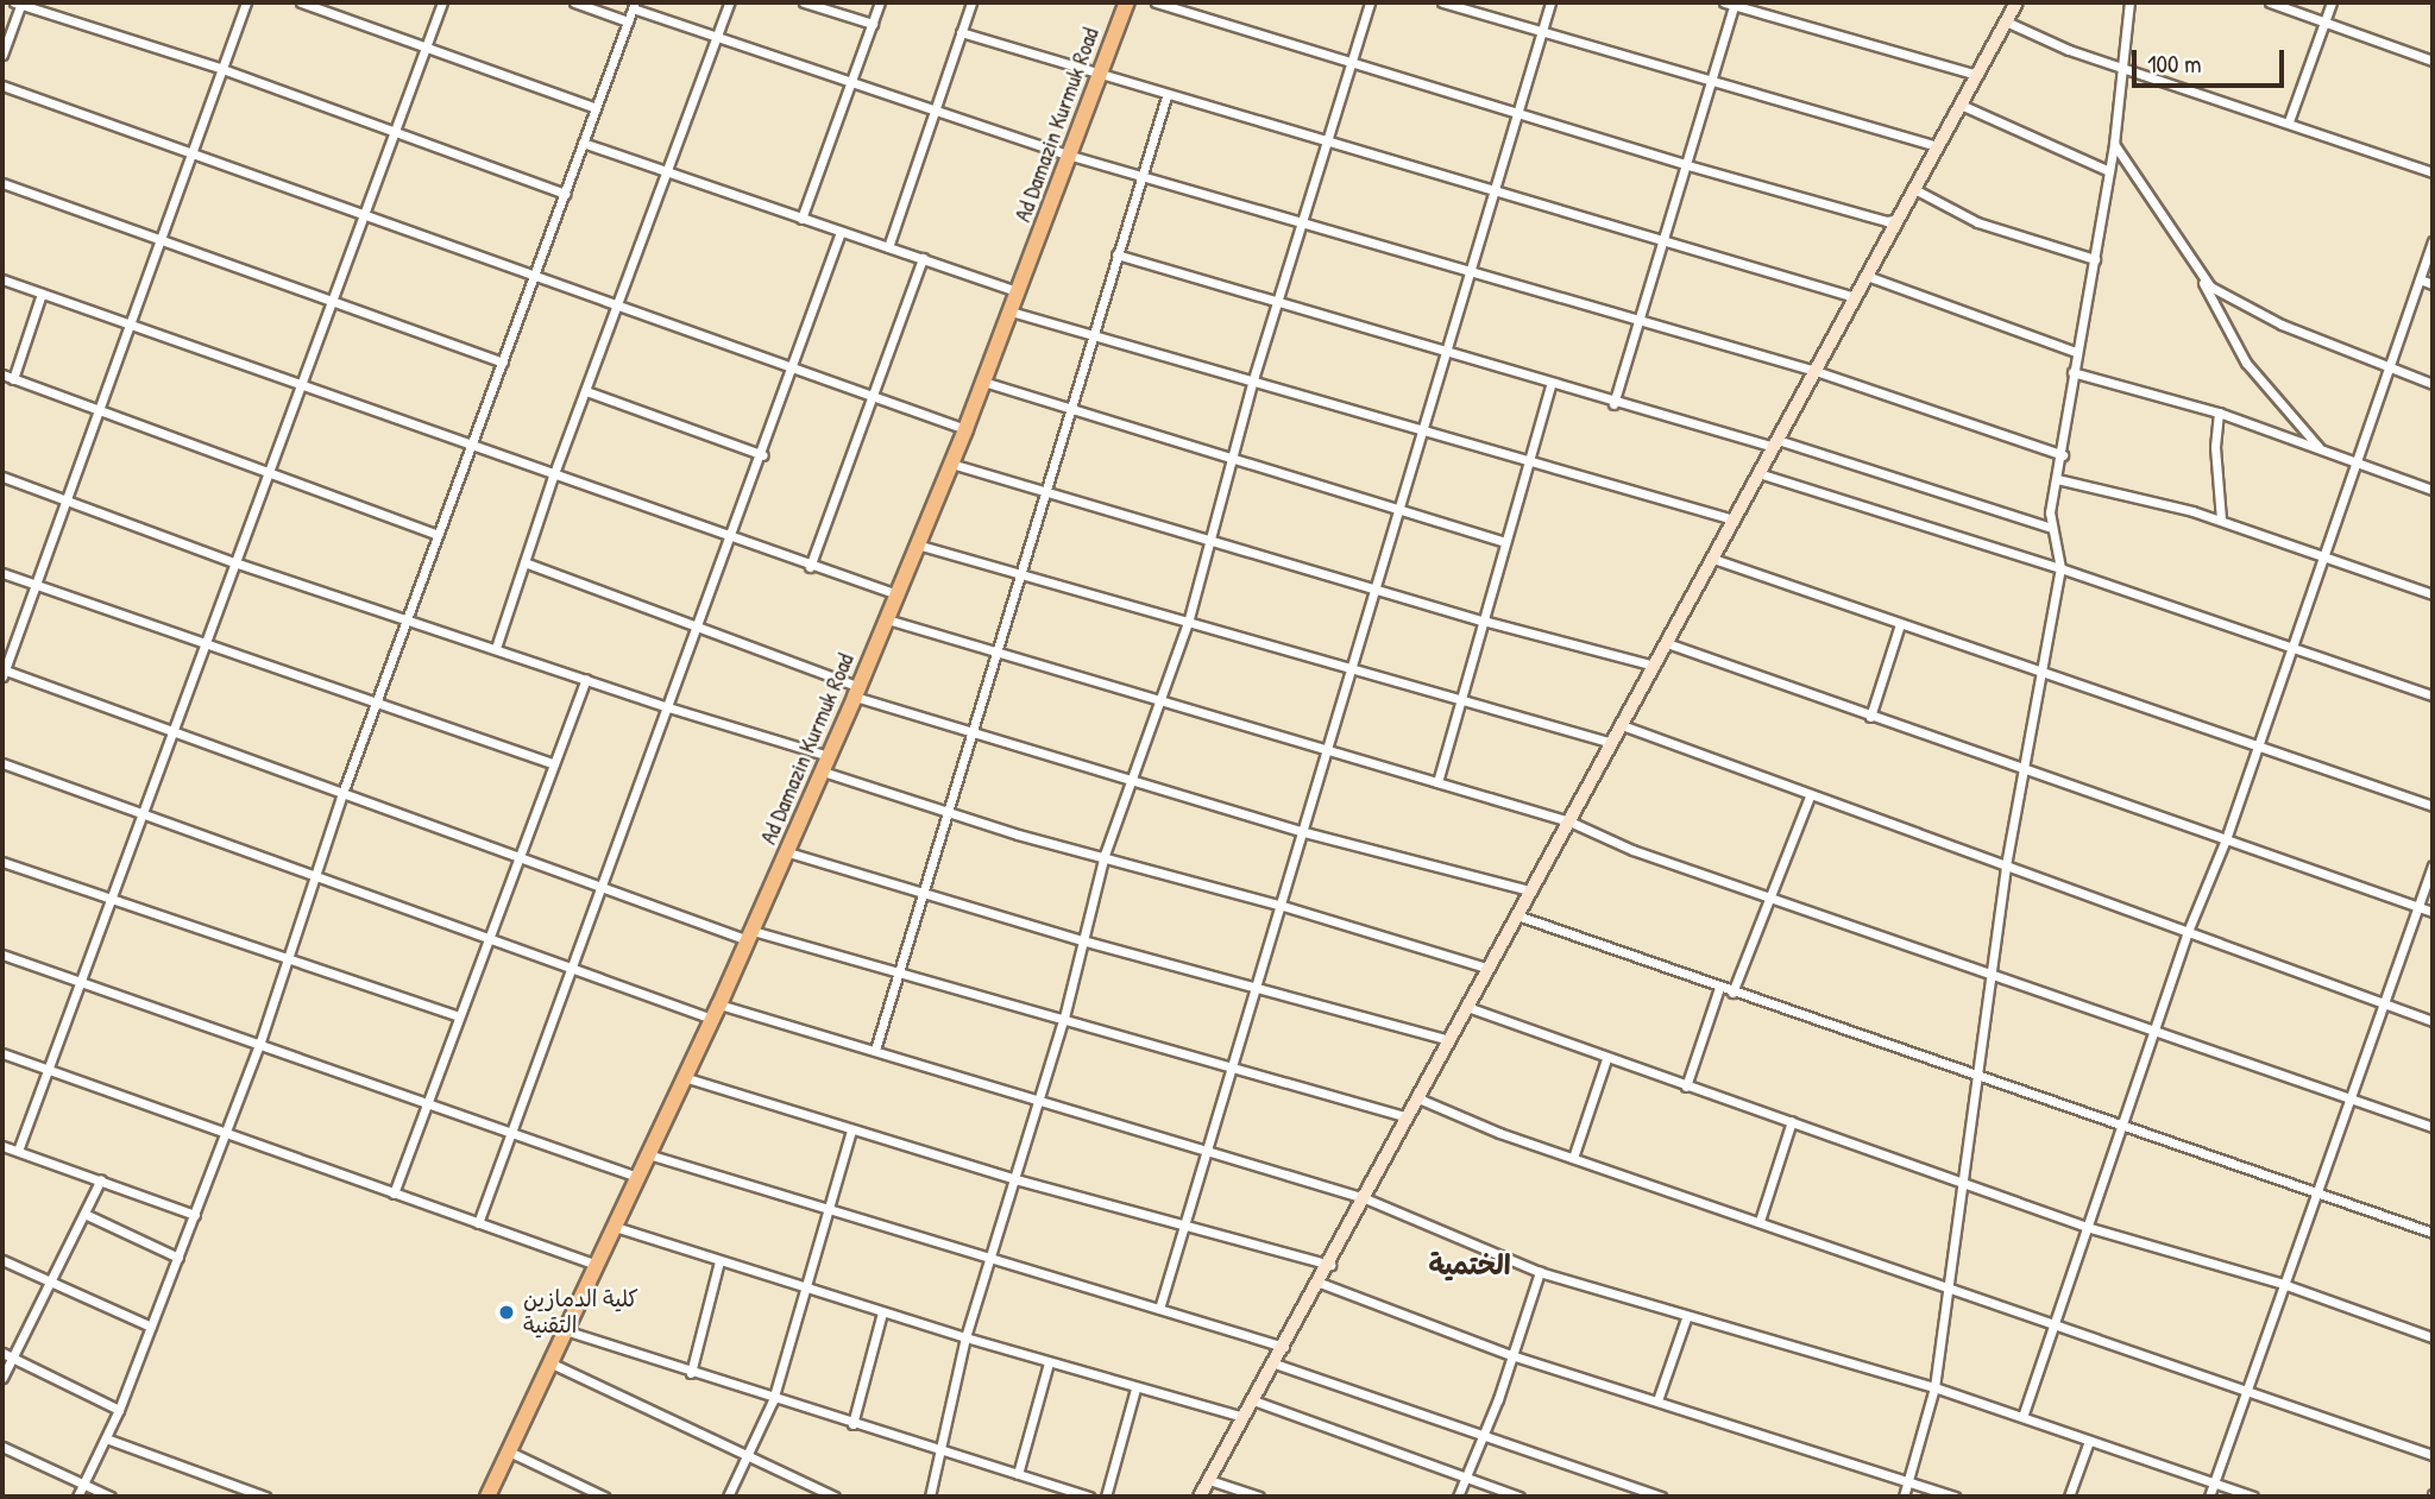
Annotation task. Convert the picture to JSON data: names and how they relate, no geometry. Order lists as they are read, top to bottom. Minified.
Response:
{"streets":{"highway":["Ad Damazin Kurmuk Road"]},"districts":["الختمية"],"places":["كلية الدمازين التقنية"],"scale_bar":"100 m"}
